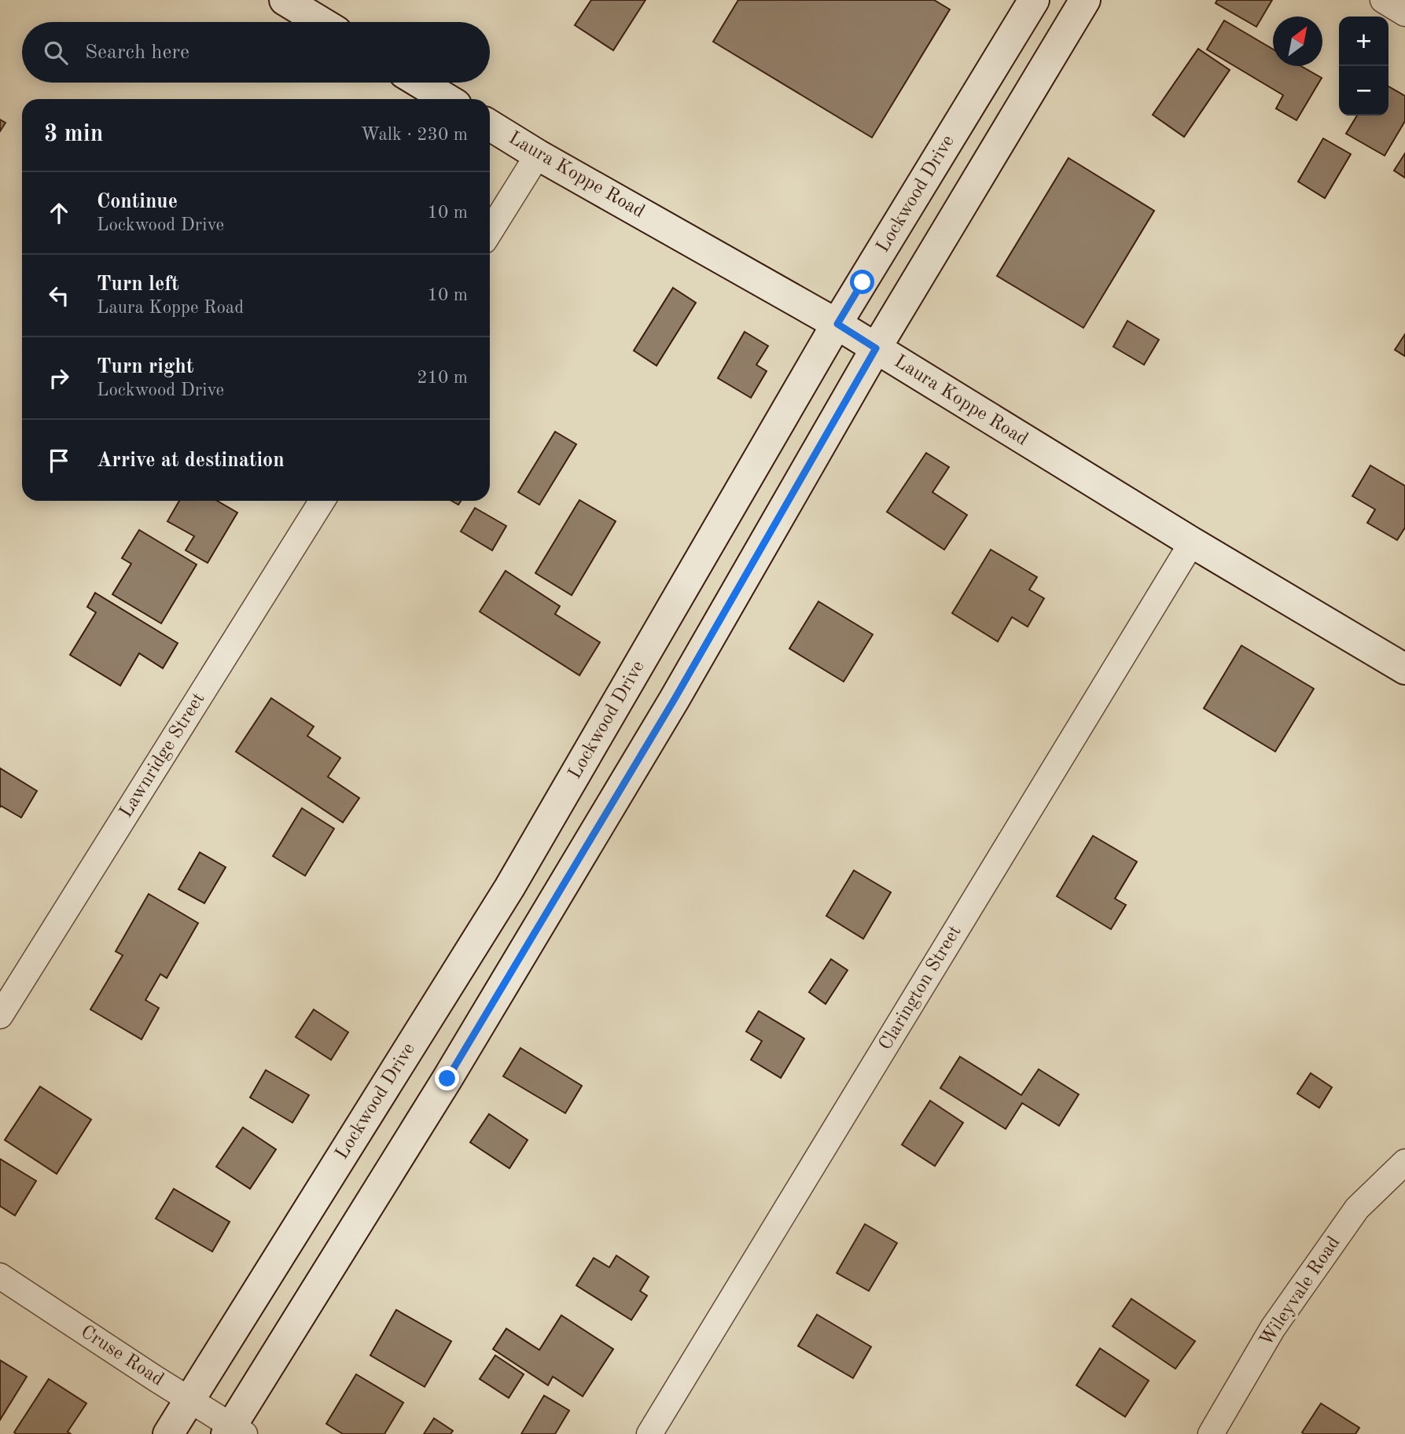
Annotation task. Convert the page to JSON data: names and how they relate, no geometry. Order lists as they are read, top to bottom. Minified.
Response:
{"streets":{"main road":["Laura Koppe Road","Lockwood Drive"],"street":["Lawnridge Street","Clarington Street","Wileyvale Road","Cruse Road"]},"crossings":[["Laura Koppe Road","Lockwood Drive"],["Laura Koppe Road","Clarington Street"],["Lockwood Drive","Cruse Road"]],"north":"top right","page":{"map_buttons":["+","−"],"search":"Search here","heading":["3 min","Walk · 230 m"],"list":[["Continue","Lockwood Drive","10 m"],["Turn left","Laura Koppe Road","10 m"],["Turn right","Lockwood Drive","210 m"],"Arrive at destination"]}}
